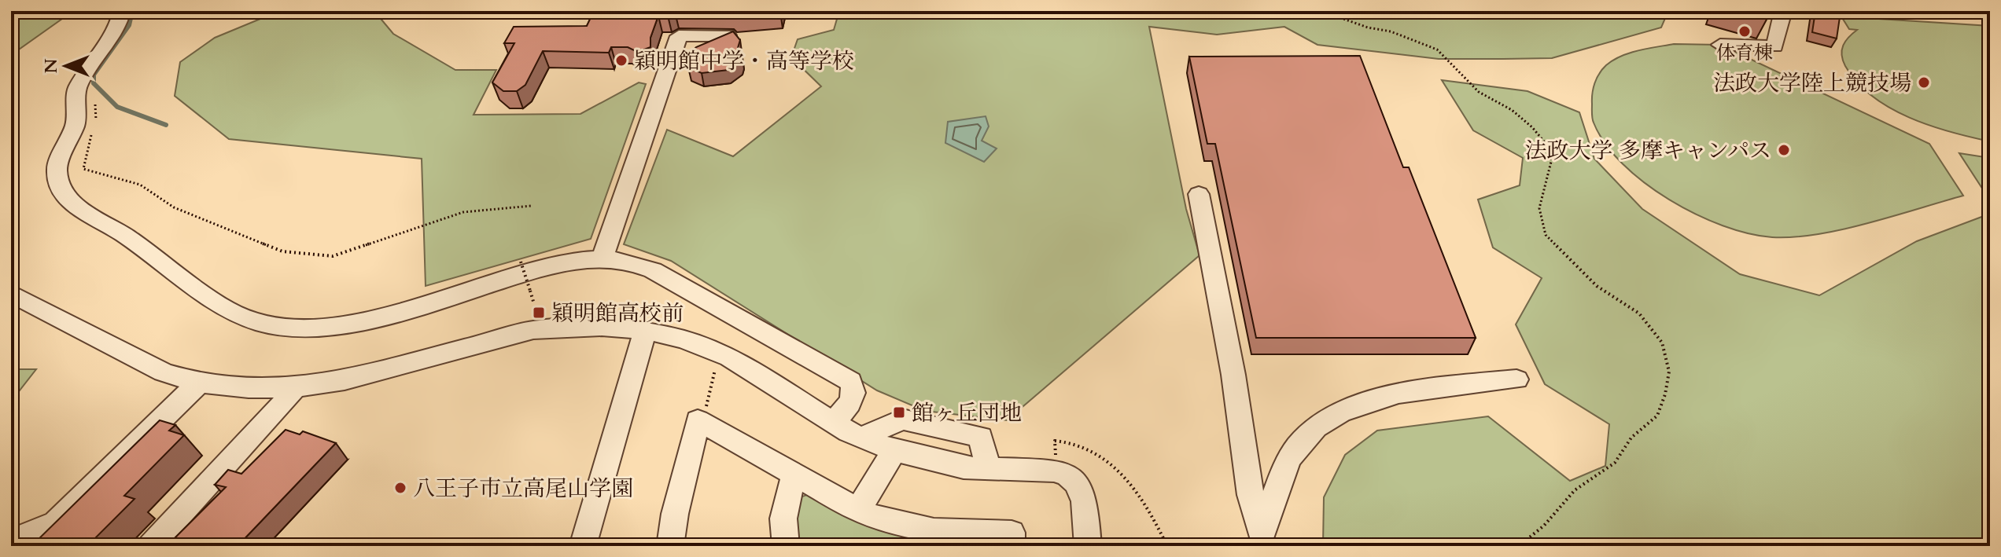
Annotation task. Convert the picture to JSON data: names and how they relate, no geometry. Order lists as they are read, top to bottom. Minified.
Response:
{"places":{"other":["体育棟","穎明館中学・高等学校","法政大学陸上競技場","法政大学 多摩キャンパス","八王子市立高尾山学園"],"transit":["穎明館高校前","館ヶ丘団地"]},"north":"left"}
